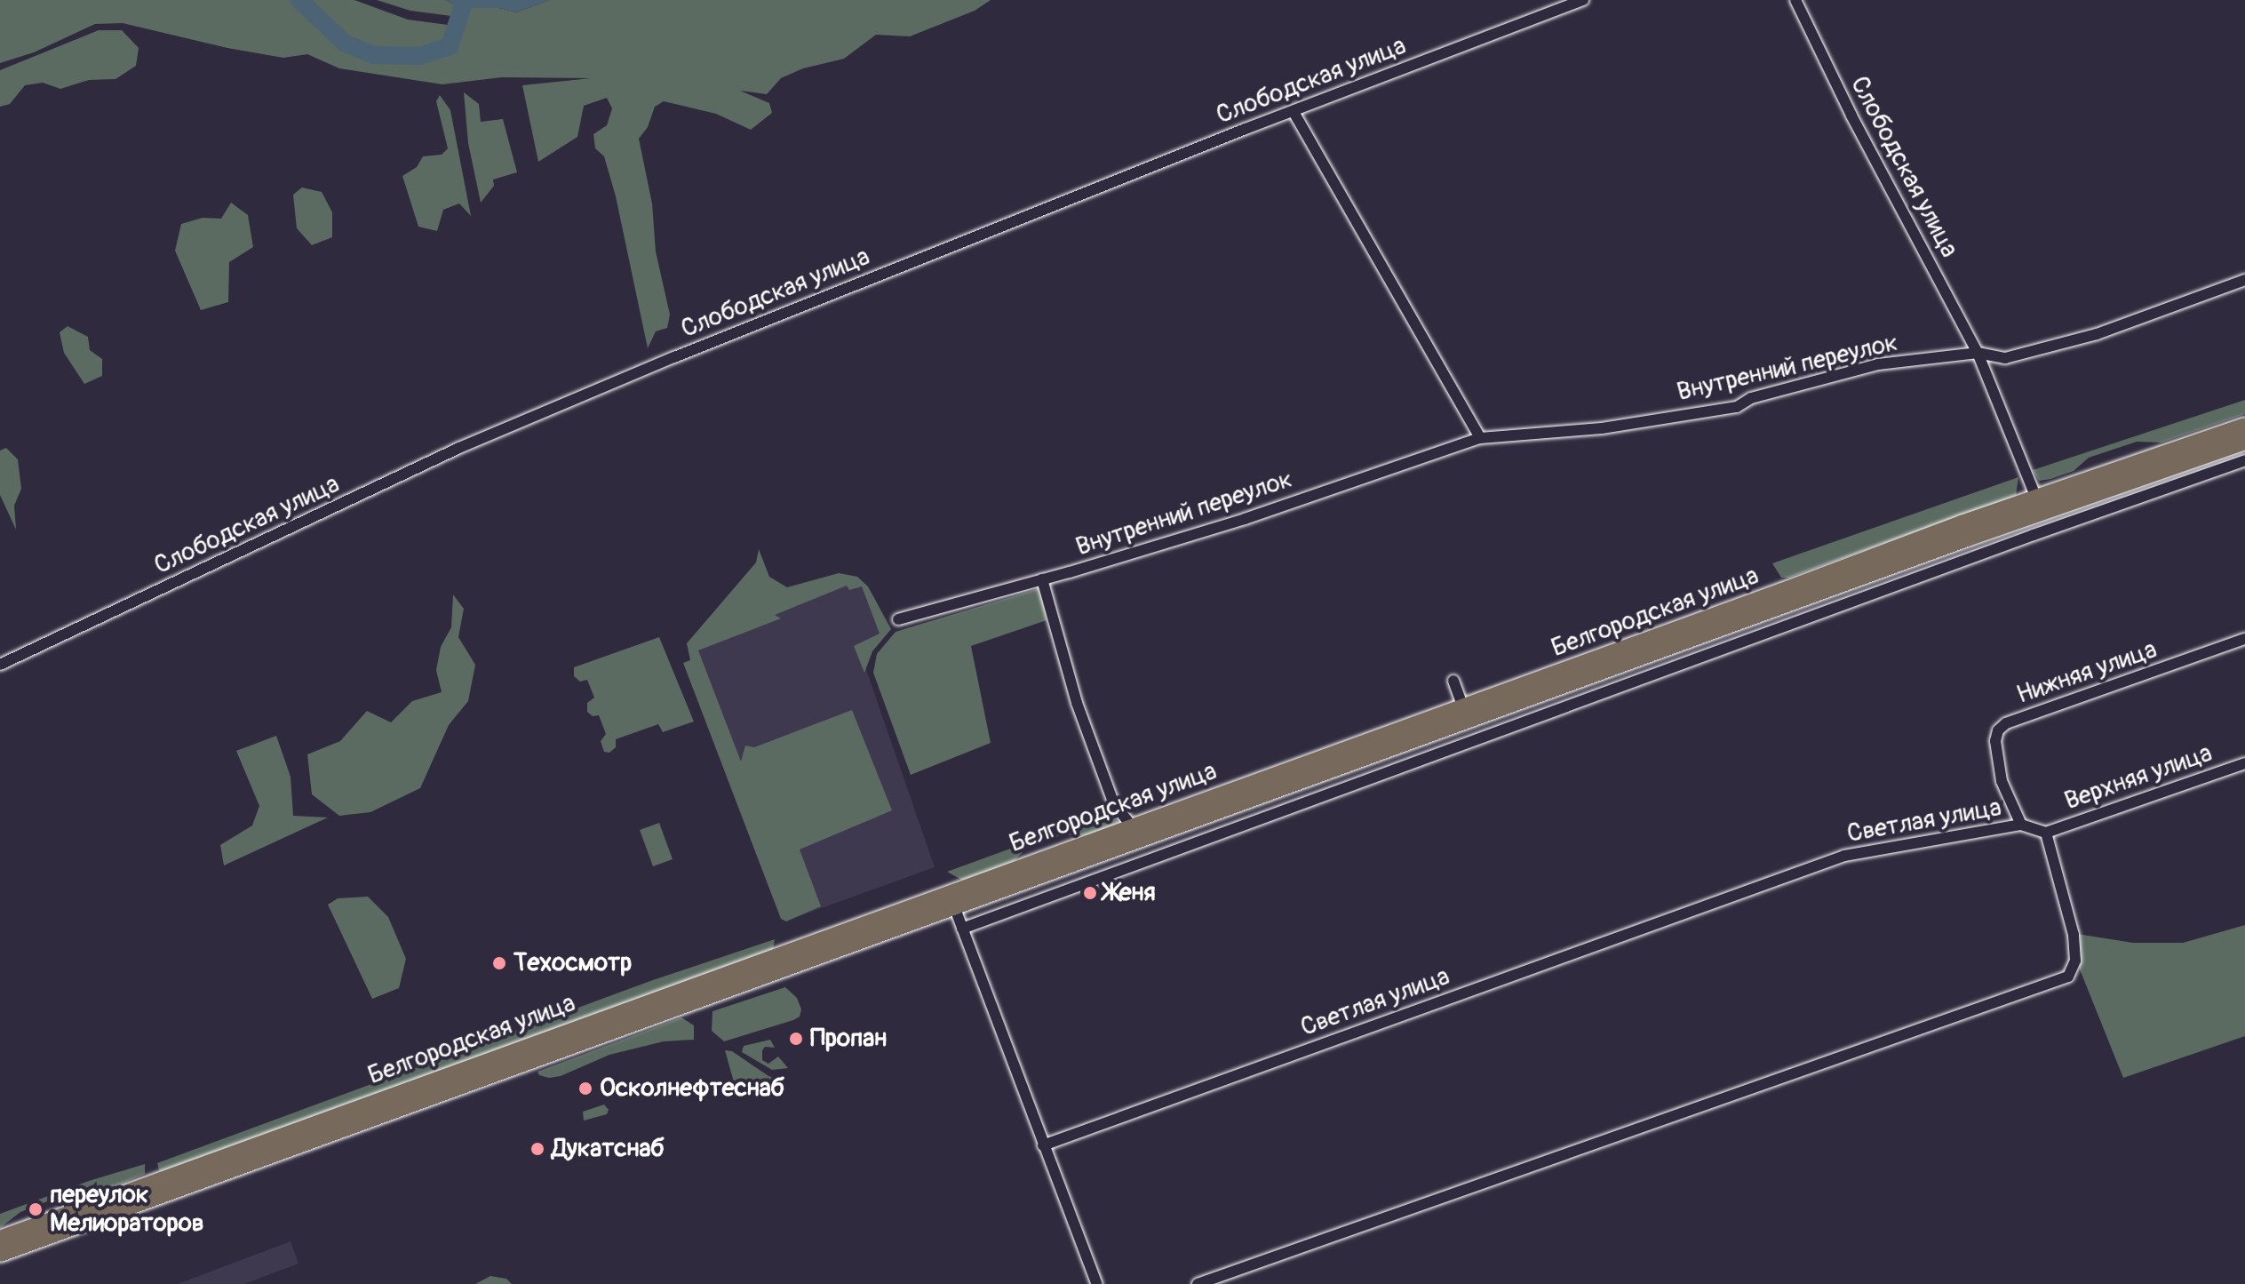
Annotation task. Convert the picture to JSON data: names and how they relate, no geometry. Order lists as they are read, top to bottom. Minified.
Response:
{"streets":{"main road":["Белгородская улица"],"street":["Слободская улица","Внутренний переулок","Нижняя улица","Верхняя улица","Светлая улица"]},"crossings":[["Слободская улица","Внутренний переулок"],["Слободская улица","Белгородская улица"],["Нижняя улица","Светлая улица"],["Верхняя улица","Светлая улица"]],"places":["Женя","Техосмотр","Пропан","Осколнефтеснаб","Дукатснаб","переулок Мелиораторов"]}
